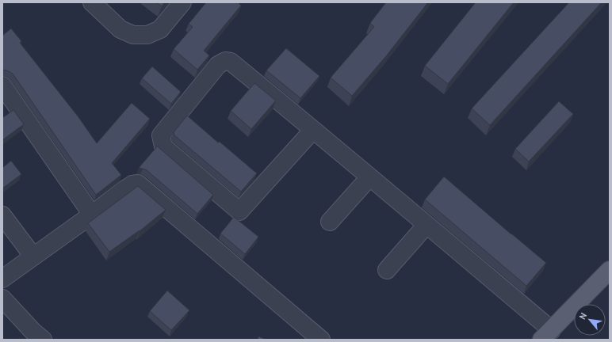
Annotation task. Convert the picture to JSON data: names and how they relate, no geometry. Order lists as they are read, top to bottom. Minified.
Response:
{"north":"top left"}
